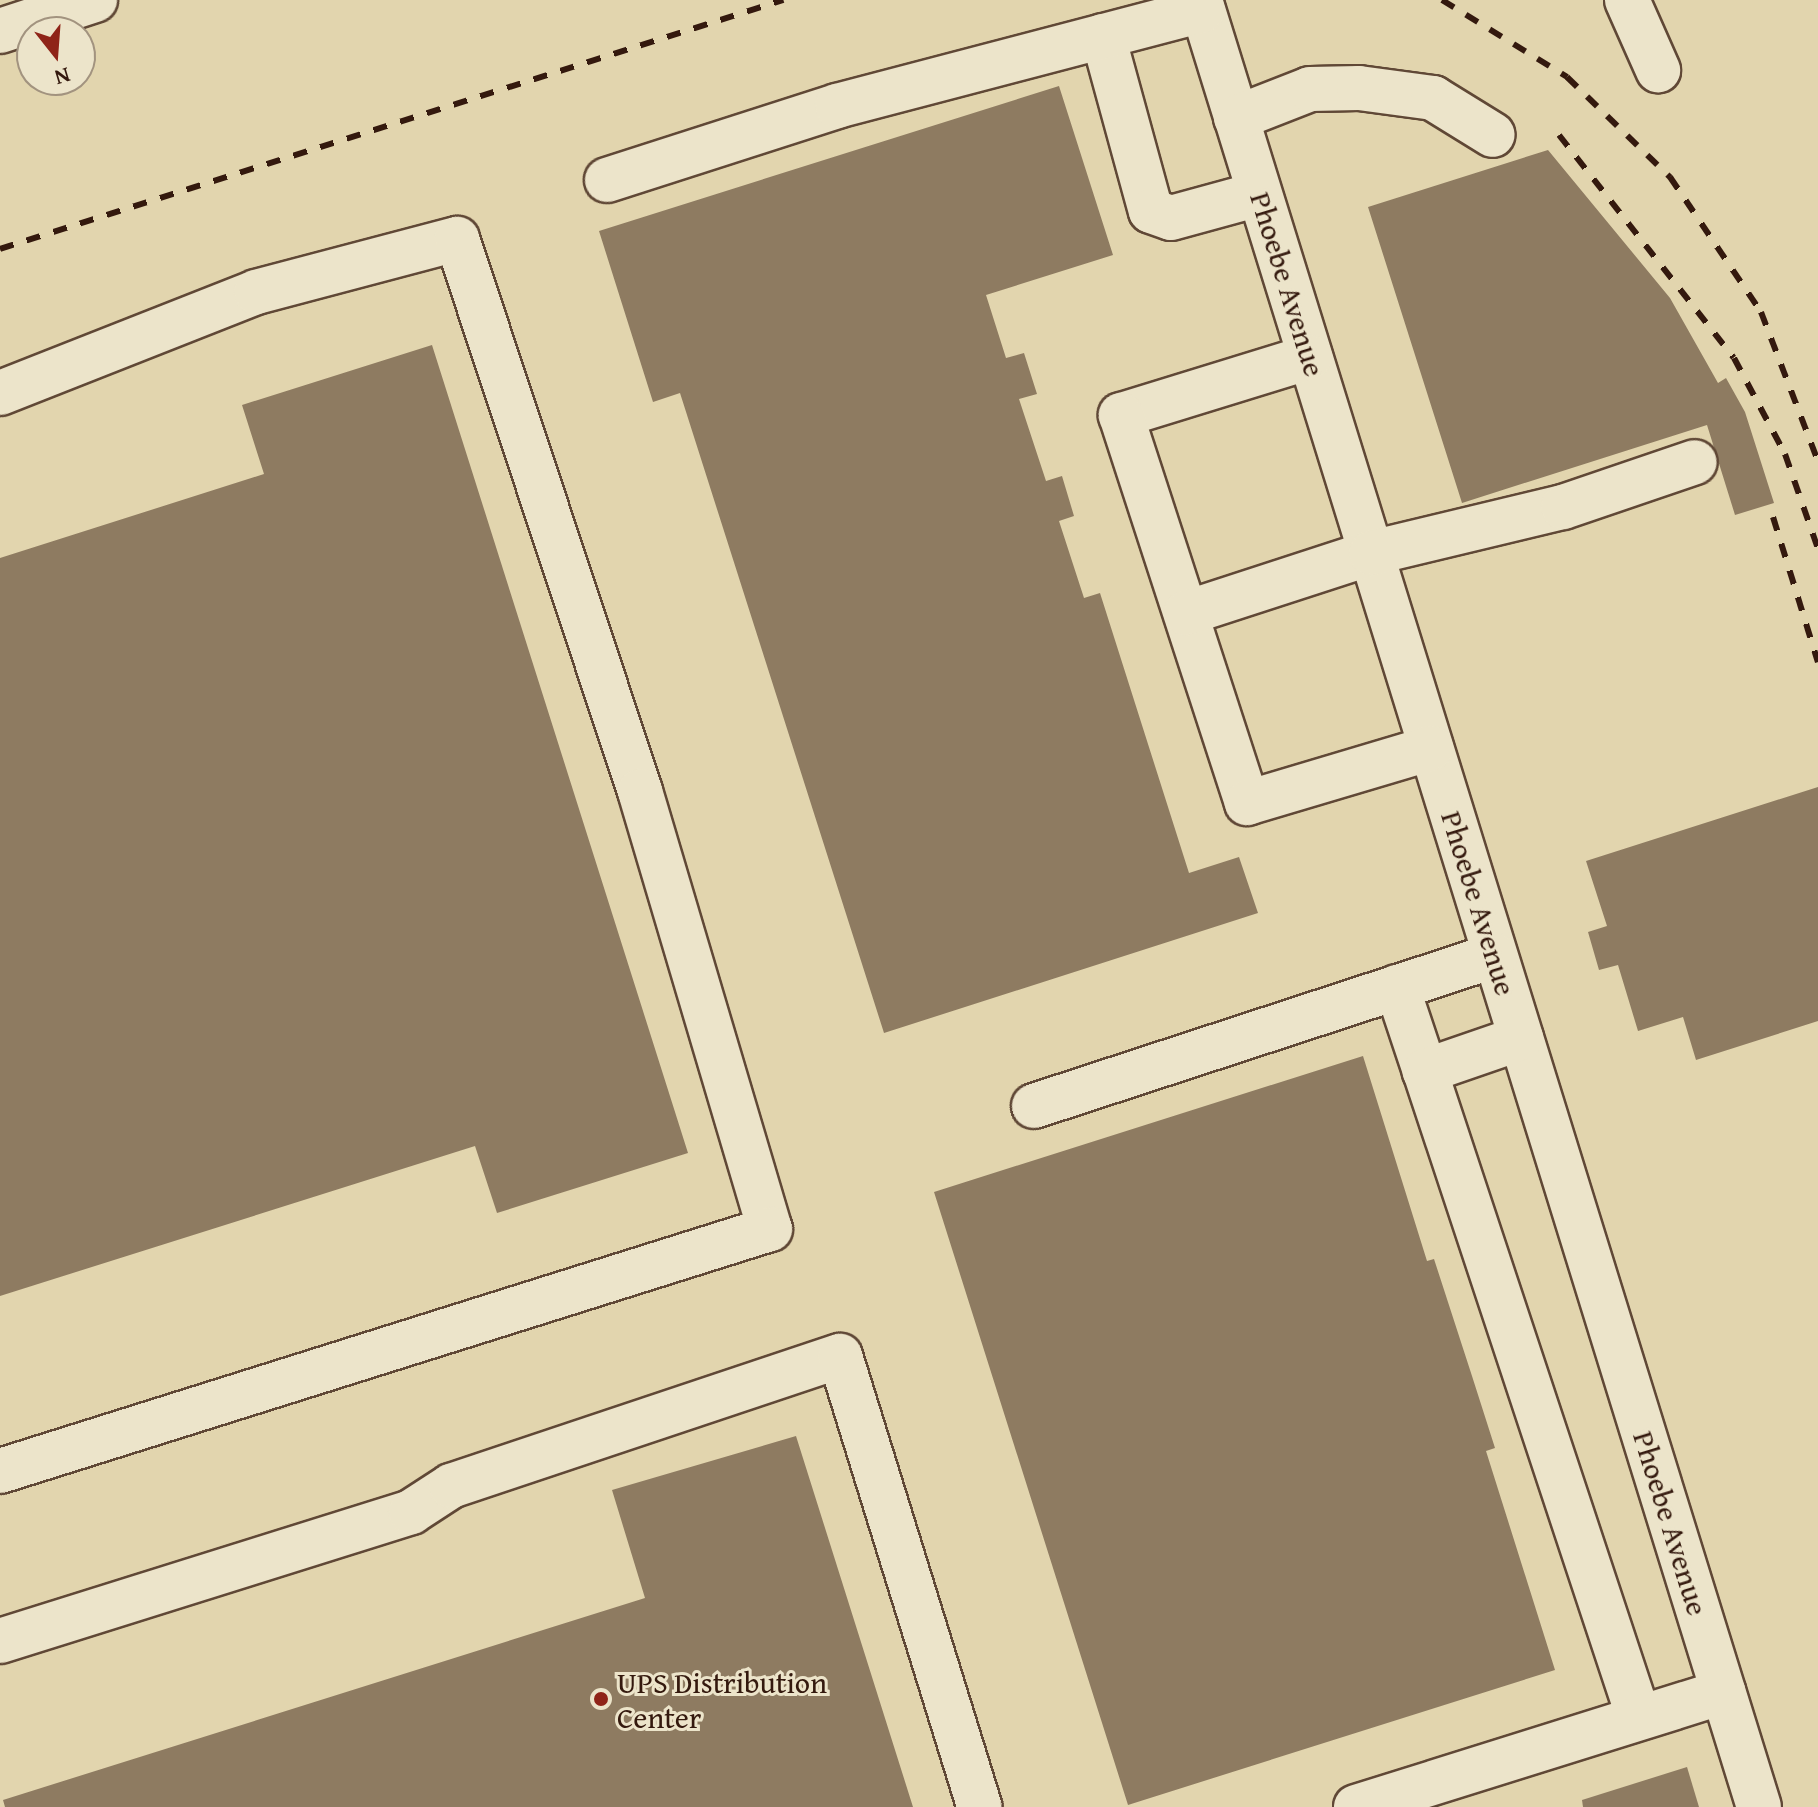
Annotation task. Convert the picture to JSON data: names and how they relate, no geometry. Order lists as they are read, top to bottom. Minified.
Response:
{"streets":{"street":["Phoebe Avenue"]},"places":["UPS Distribution Center"],"north":"bottom"}
